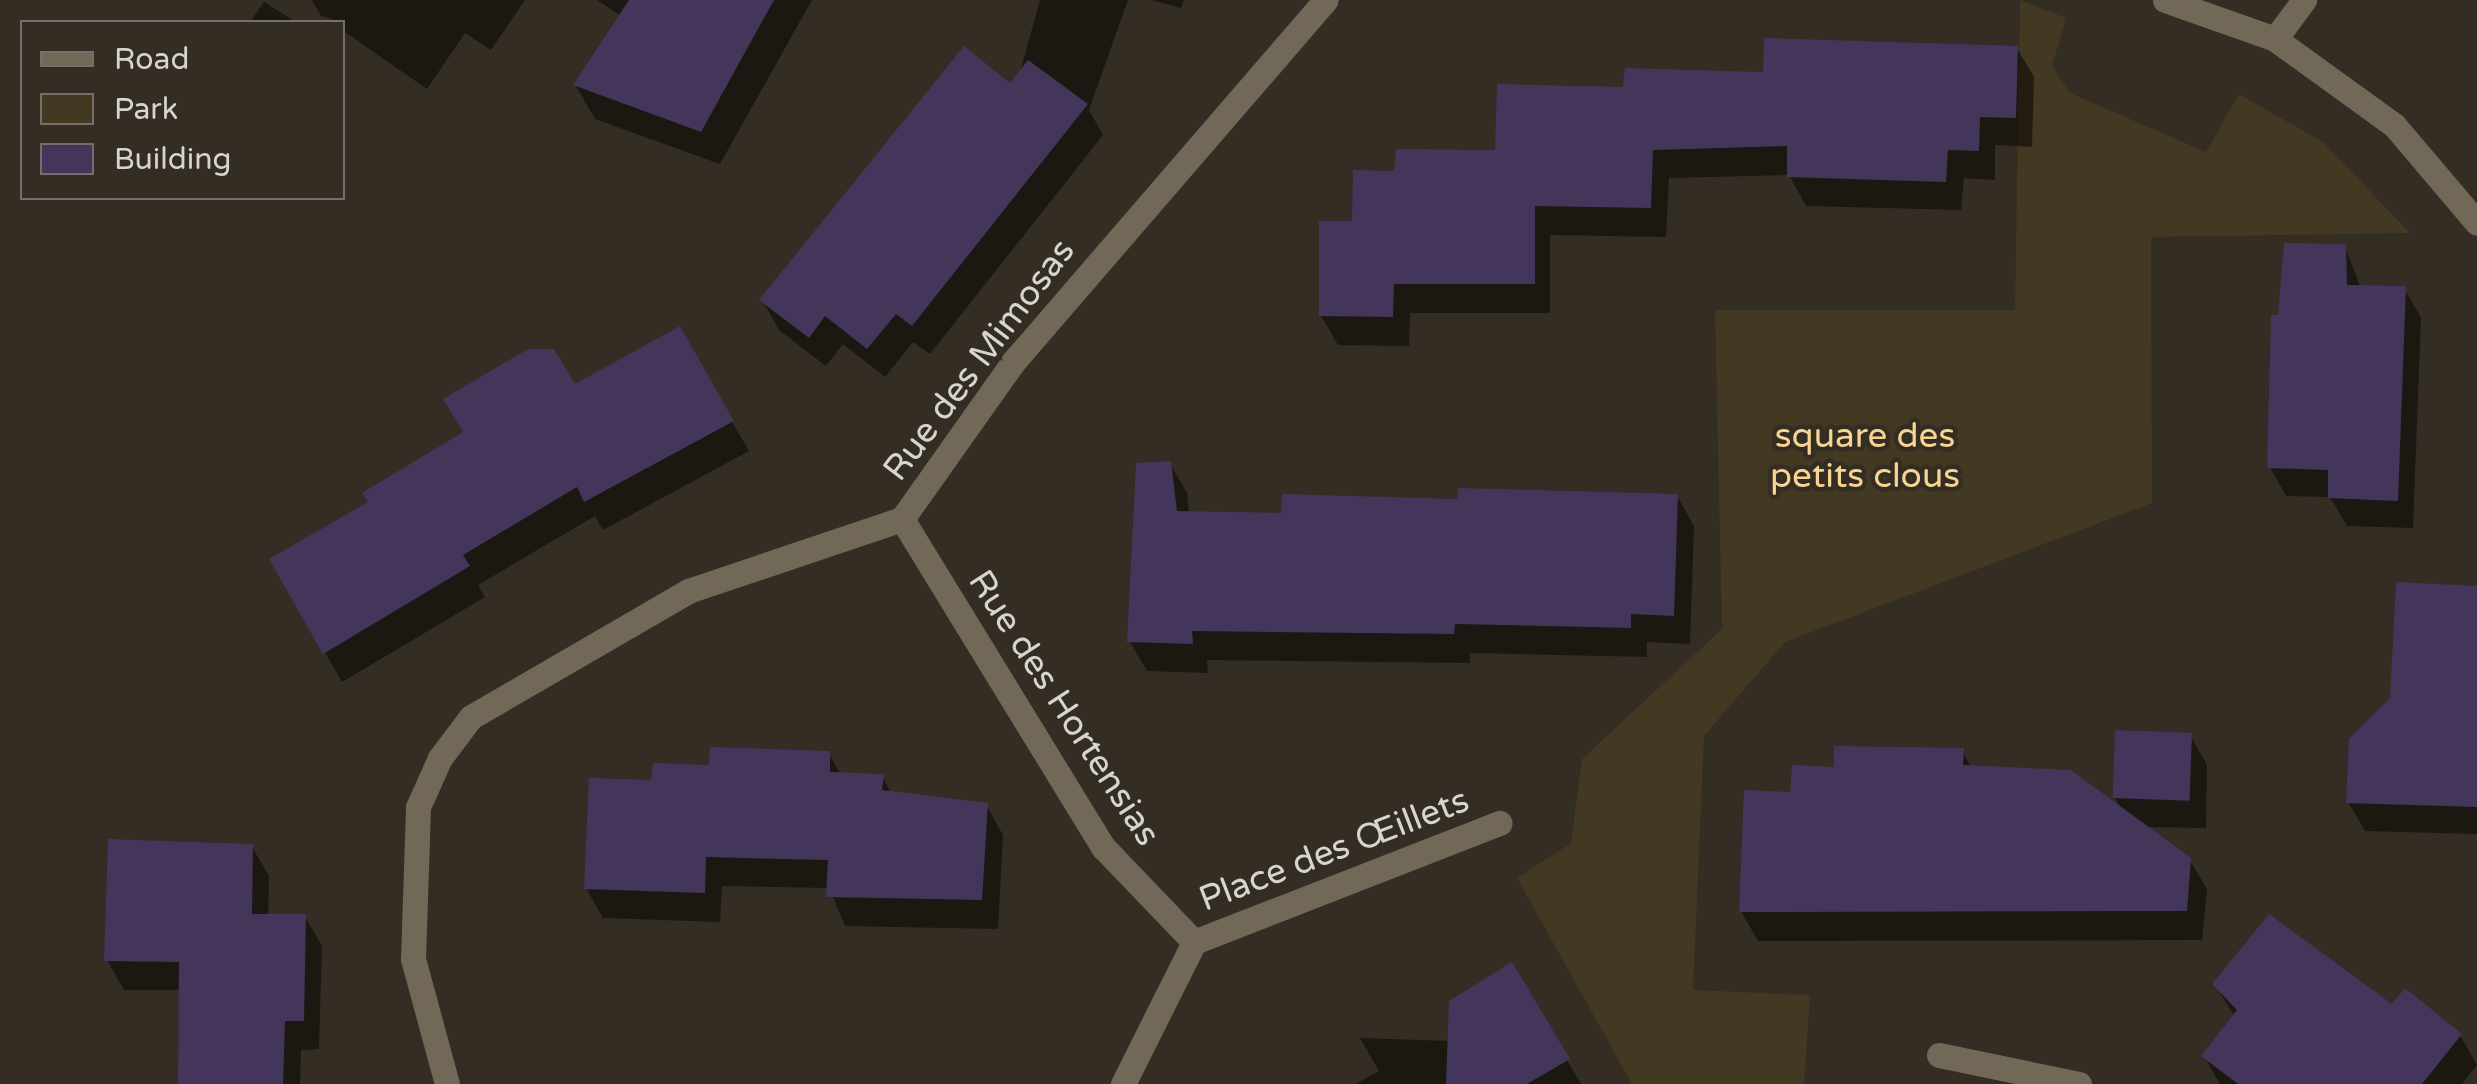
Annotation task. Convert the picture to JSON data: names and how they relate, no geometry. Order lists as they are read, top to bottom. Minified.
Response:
{"streets":{"street":["Rue des Mimosas","Rue des Hortensias","Place des Œillets"]},"crossings":[["Rue des Mimosas","Rue des Hortensias"],["Rue des Hortensias","Place des Œillets"]],"parks":["square des petits clous"],"legend":["Road","Park","Building"]}
